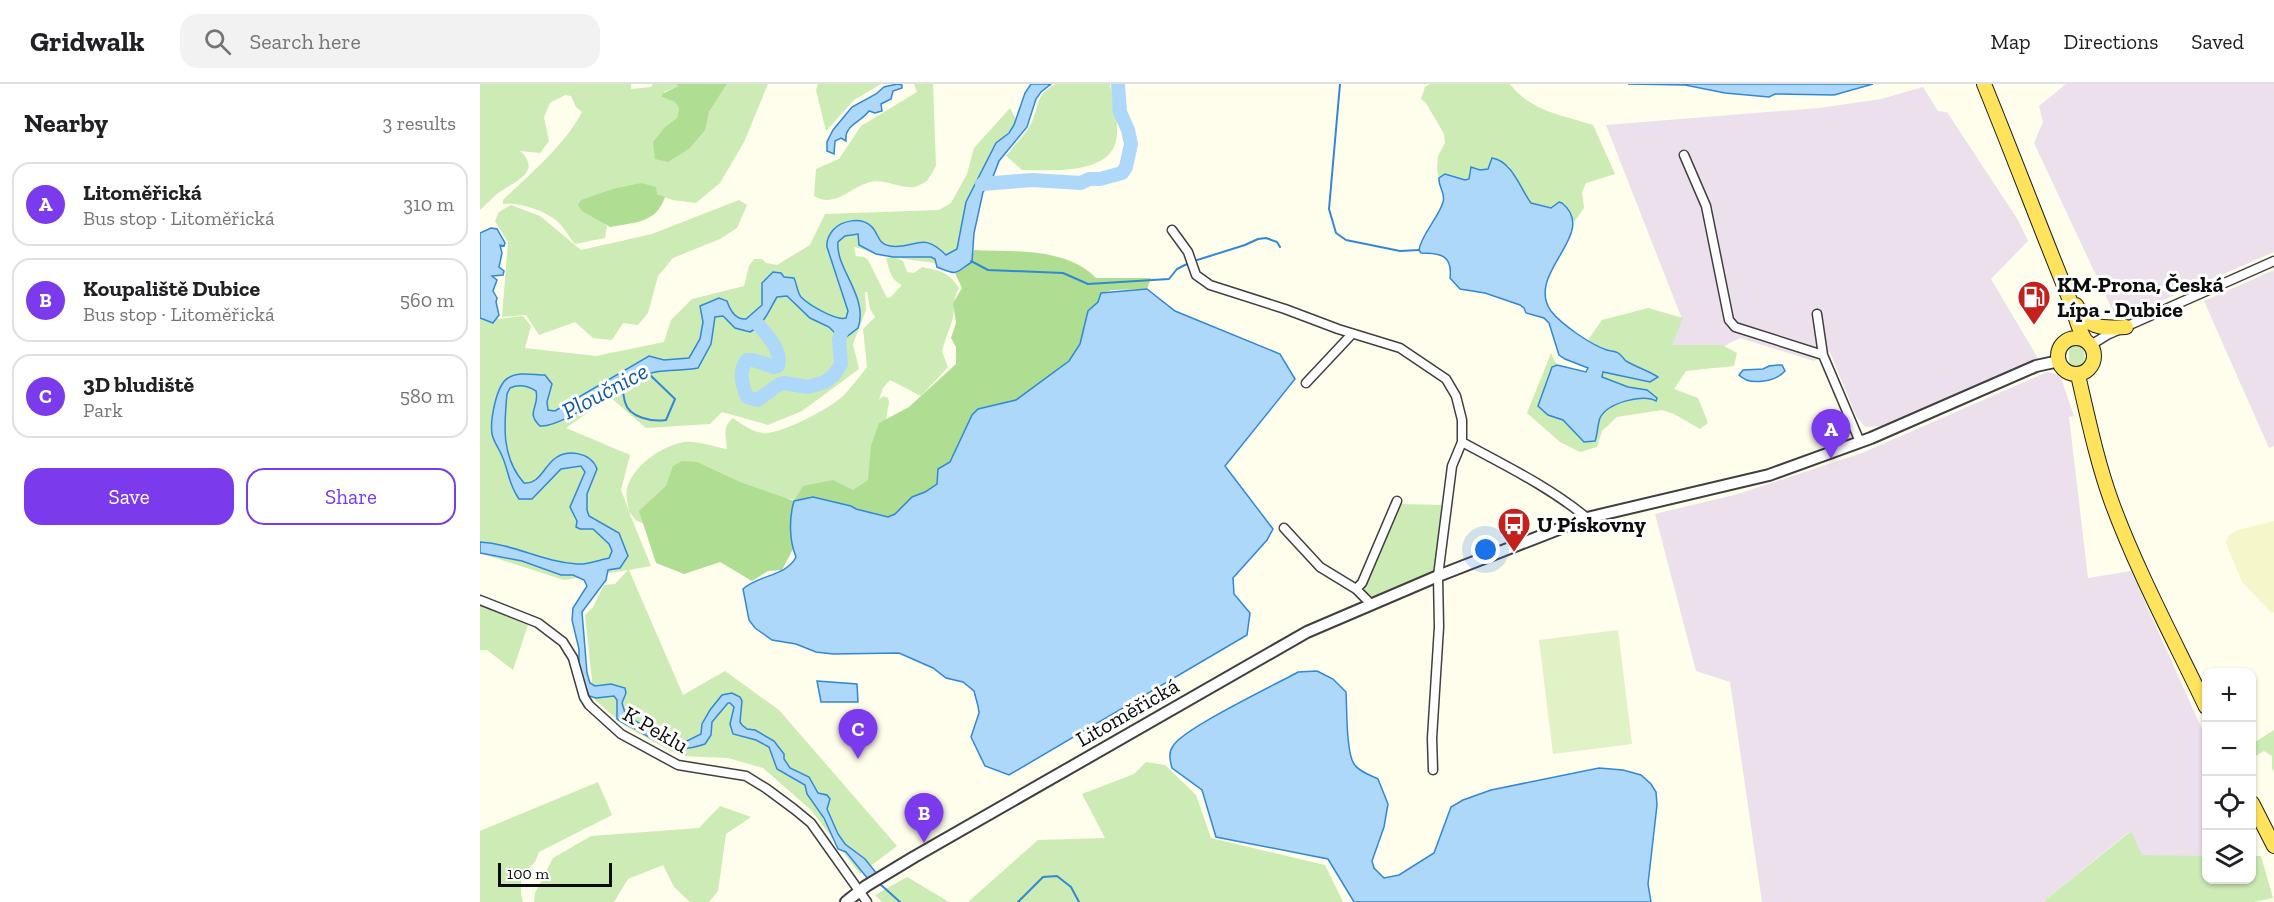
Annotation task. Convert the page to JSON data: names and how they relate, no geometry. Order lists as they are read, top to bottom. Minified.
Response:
{"streets":{"street":["Litoměřická","K Peklu"]},"crossings":[["Litoměřická","K Peklu"]],"water":["Ploučnice"],"places":{"fuel station":["KM-Prona, Česká Lípa - Dubice"],"bus stop":["U Pískovny"]},"scale_bar":"100 m","page":{"header":"Gridwalk","search":"Search here","nav":["Map","Directions","Saved"],"heading":["Nearby","3 results"],"list":[{"mark":"A","name":"Litoměřická","note":"Bus stop · Litoměřická","value":"310 m"},{"mark":"B","name":"Koupaliště Dubice","note":"Bus stop · Litoměřická","value":"560 m"},{"mark":"C","name":"3D bludiště","note":"Park","value":"580 m"}],"pins":["A","C","B"],"buttons":["Save","Share"],"map_buttons":["+","−"],"scale":"100 m"}}
